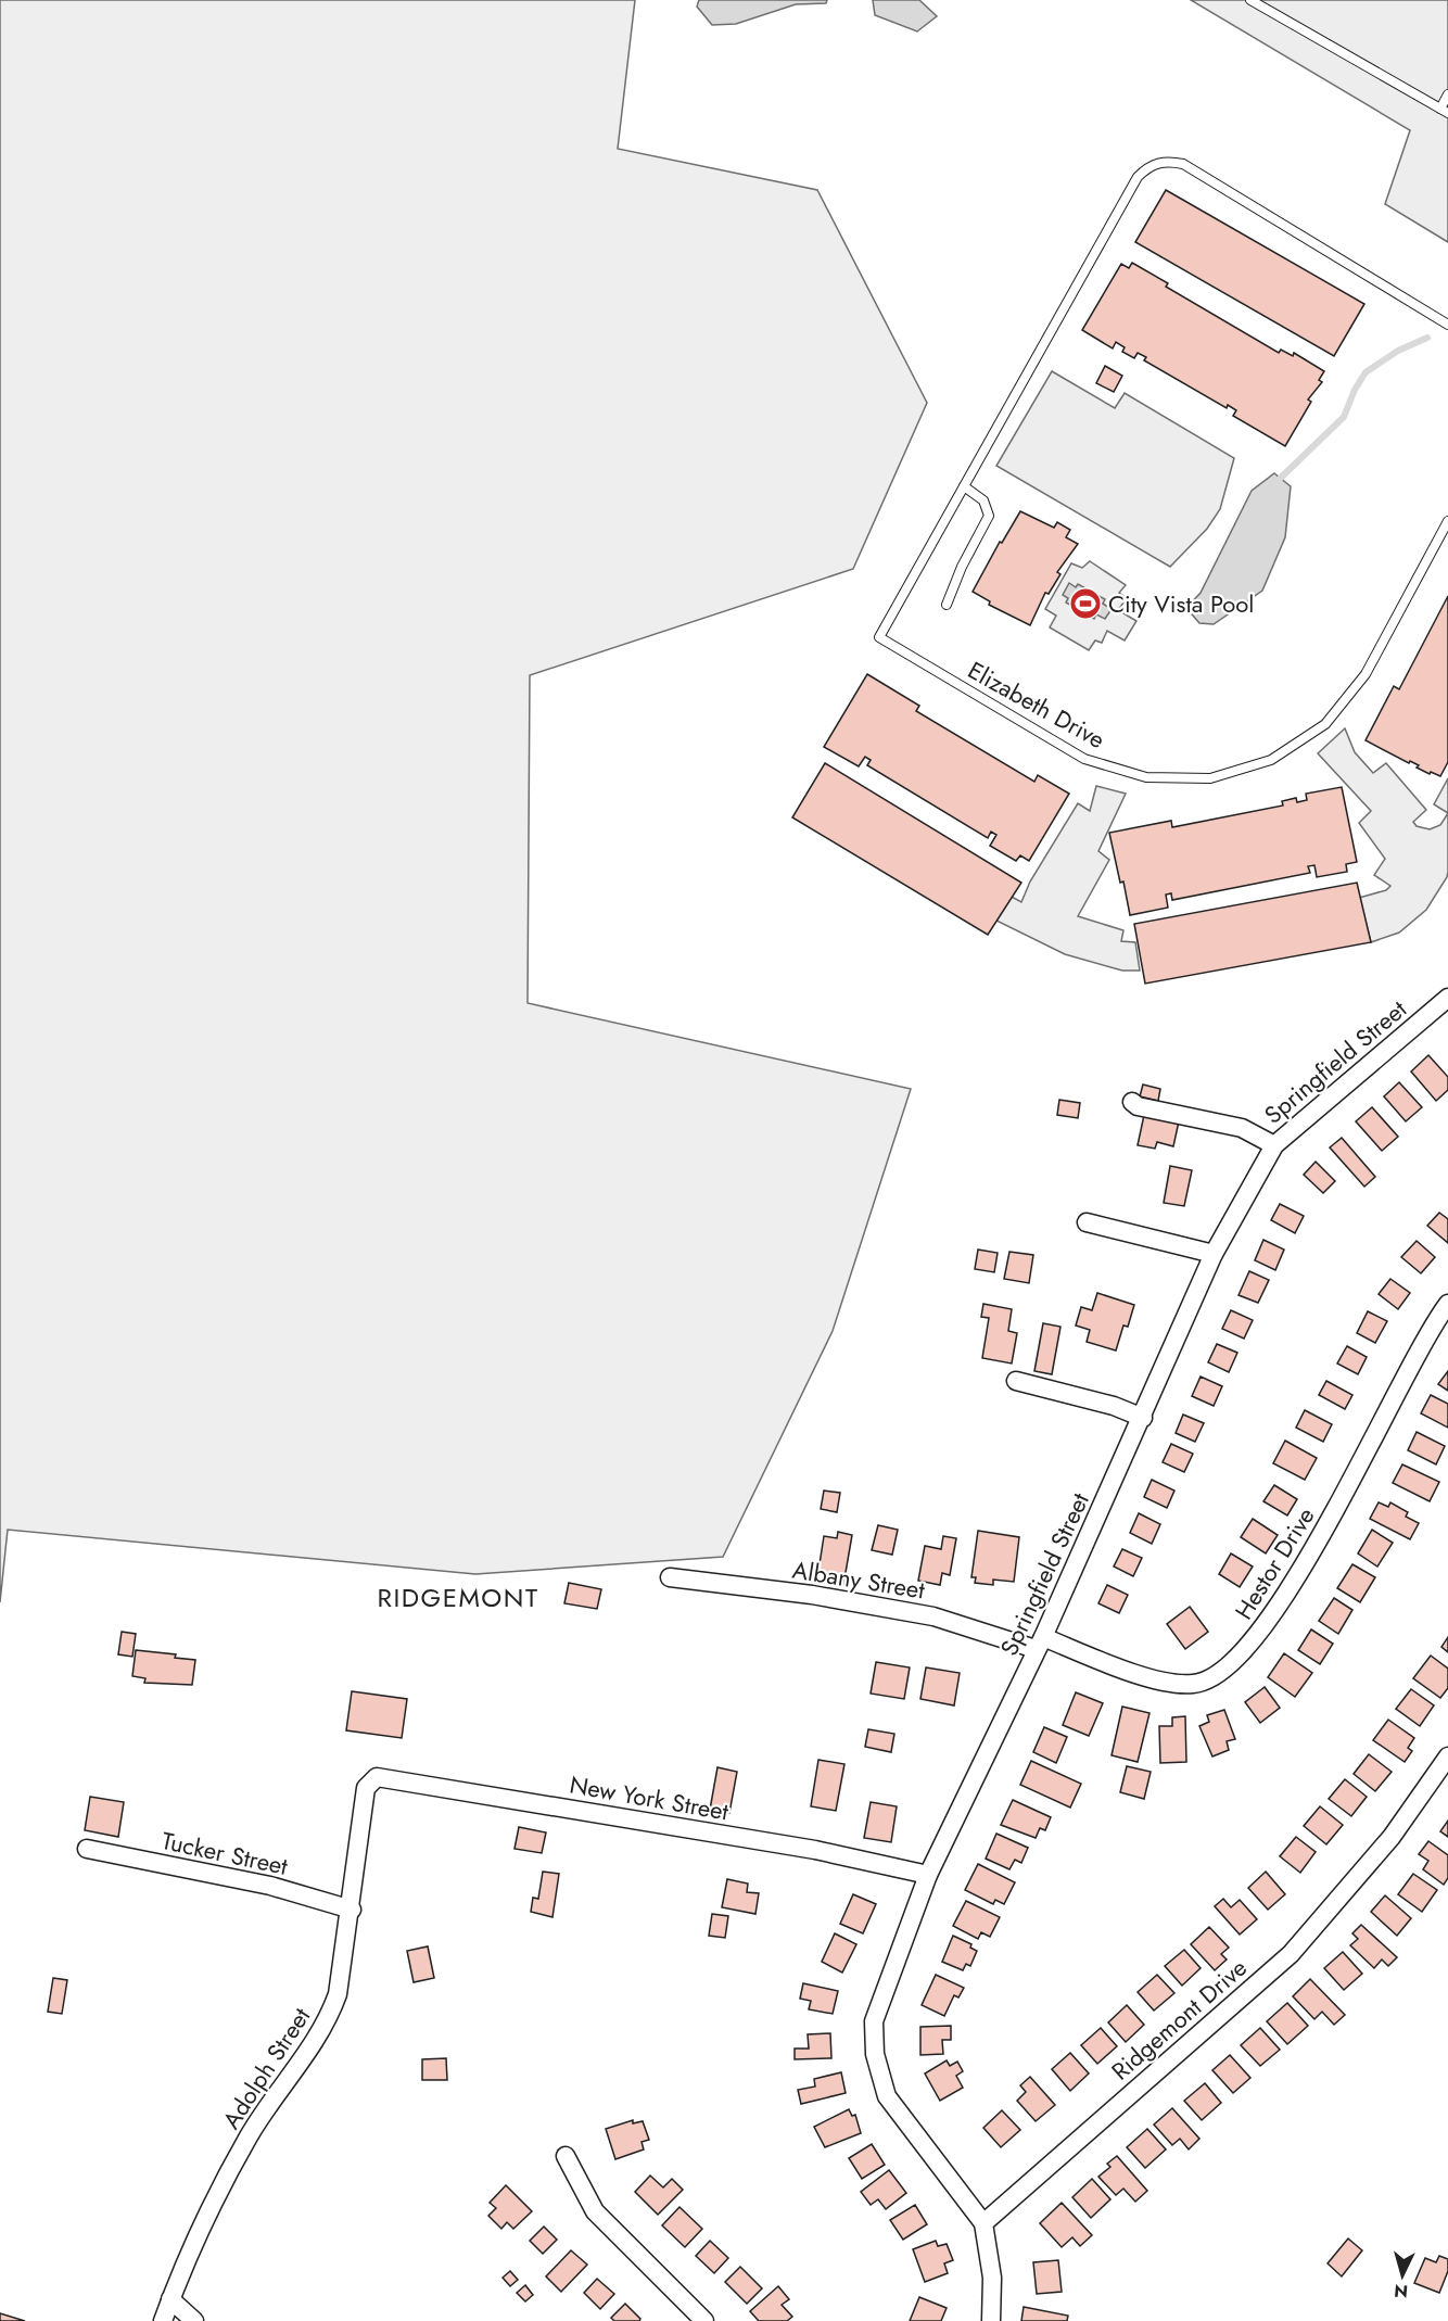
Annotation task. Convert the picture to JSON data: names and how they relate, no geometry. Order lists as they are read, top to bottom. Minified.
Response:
{"streets":{"street":["Springfield Street","Hestor Drive","Albany Street","New York Street","Tucker Street","Ridgemont Drive","Adolph Street"],"lane":["Elizabeth Drive"]},"crossings":[["Springfield Street","Hestor Drive"],["Springfield Street","Albany Street"],["Springfield Street","New York Street"],["Springfield Street","Ridgemont Drive"],["Hestor Drive","Albany Street"],["New York Street","Adolph Street"],["Tucker Street","Adolph Street"]],"districts":["RIDGEMONT"],"places":{"sports":["City Vista Pool"]},"north":"bottom"}
